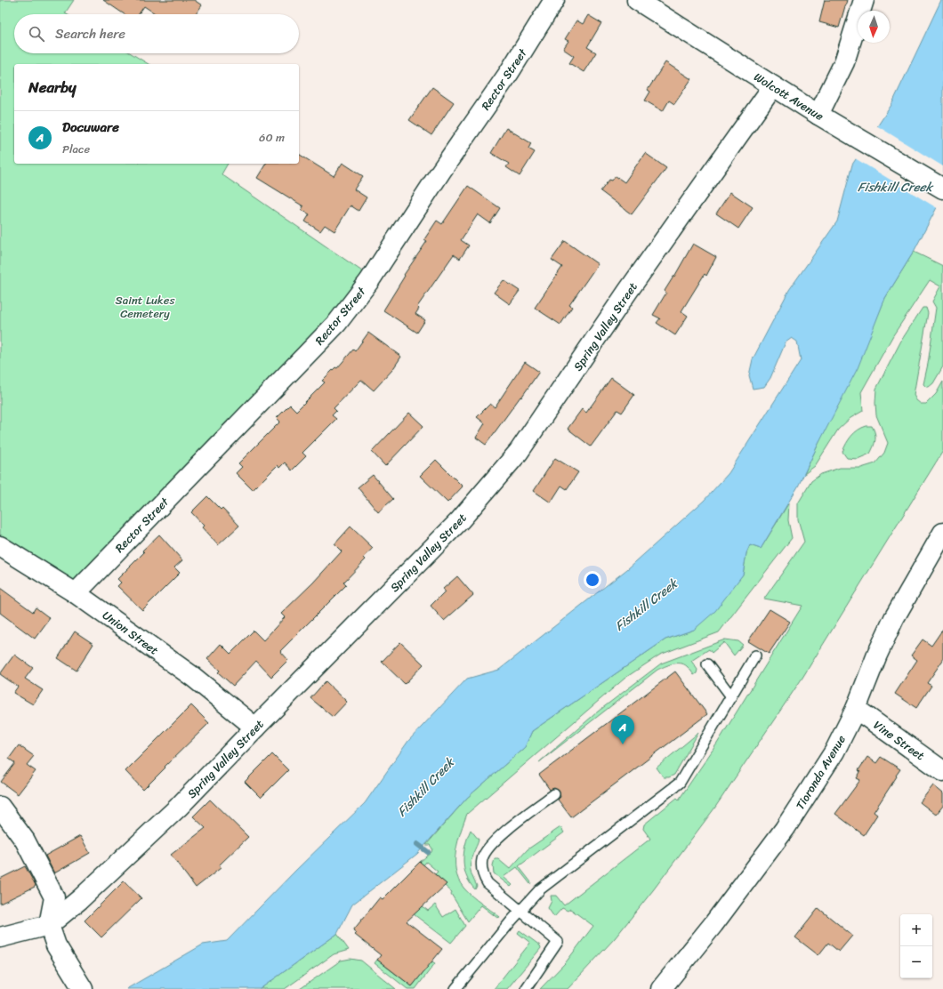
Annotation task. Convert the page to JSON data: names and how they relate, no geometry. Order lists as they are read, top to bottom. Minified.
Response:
{"streets":{"street":["Rector Street","Wolcott Avenue","Spring Valley Street","Union Street","Vine Street","Tioronda Avenue"]},"crossings":[["Rector Street","Union Street"],["Wolcott Avenue","Spring Valley Street"],["Spring Valley Street","Union Street"],["Vine Street","Tioronda Avenue"]],"water":["Fishkill Creek"],"parks":["Saint Lukes Cemetery"],"north":"bottom","page":{"search":"Search here","heading":"Nearby","list":[{"mark":"A","name":"Docuware","note":"Place","value":"60 m"}],"pins":"A","map_buttons":["+","−"]}}
